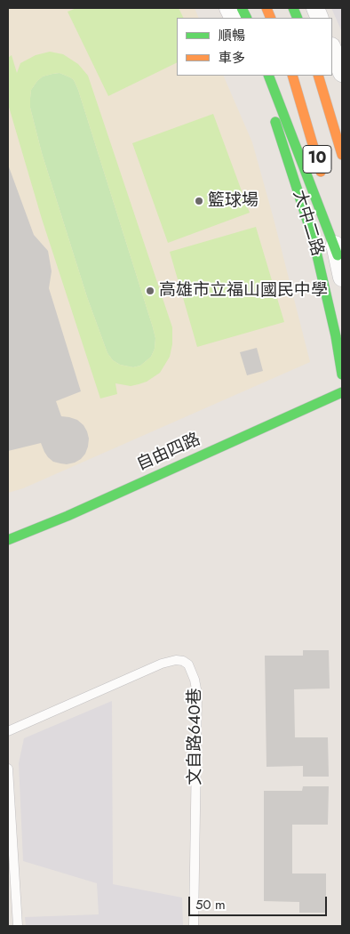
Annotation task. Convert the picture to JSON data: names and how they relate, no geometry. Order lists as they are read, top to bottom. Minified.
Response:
{"streets":{"main road":["10","大中二路","自由四路"],"lane":["文自路640巷"]},"places":["籃球場","高雄市立福山國民中學"],"legend":["順暢","車多"],"scale_bar":"50 m"}
